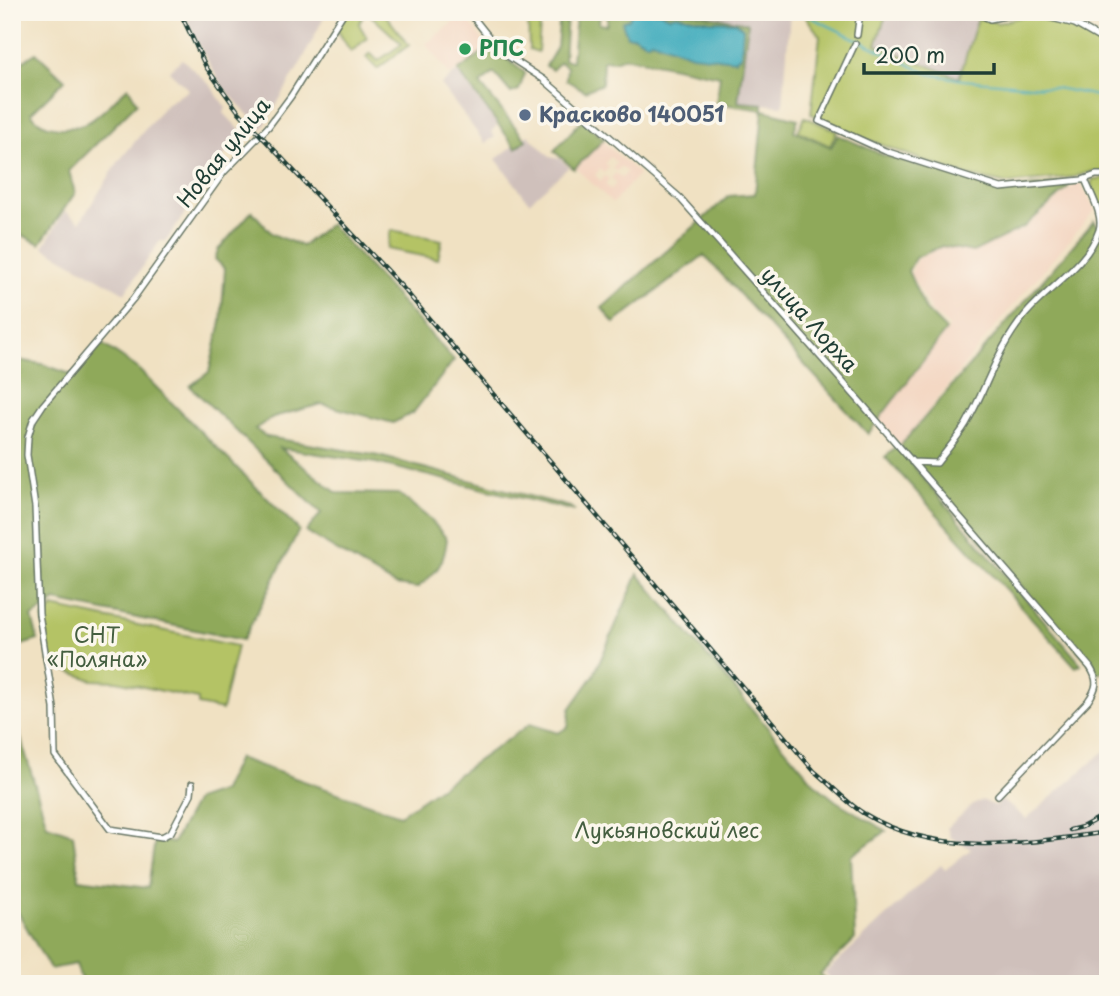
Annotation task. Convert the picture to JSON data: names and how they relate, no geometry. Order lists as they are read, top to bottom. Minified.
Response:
{"streets":{"street":["Новая улица","улица Лорха"]},"parks":["СНТ «Поляна»","Лукьяновский лес"],"places":["РПС","Красково 140051"],"scale_bar":"200 m"}
